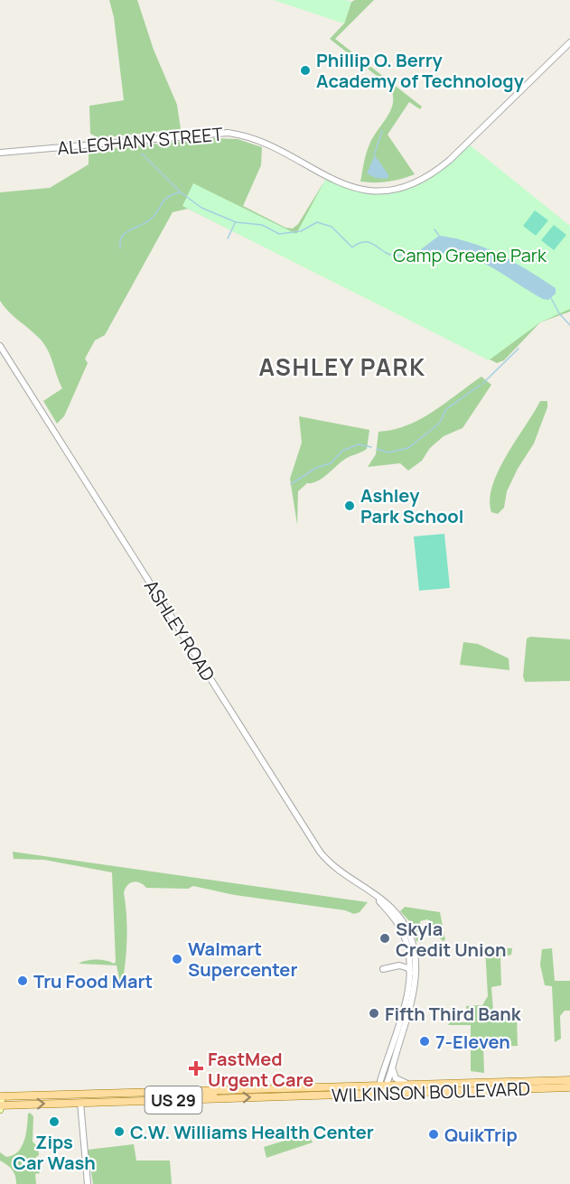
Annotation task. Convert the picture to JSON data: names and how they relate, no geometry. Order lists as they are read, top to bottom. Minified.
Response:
{"streets":{"main road":["WILKINSON BOULEVARD","US 29"],"street":["ALLEGHANY STREET","ASHLEY ROAD"]},"crossings":[["ASHLEY ROAD","WILKINSON BOULEVARD"]],"districts":["ASHLEY PARK"],"parks":["Camp Greene Park"],"places":{"other":["Phillip O. Berry Academy of Technology","Ashley Park School","Skyla Credit Union","Walmart Supercenter","Tru Food Mart","Fifth Third Bank","7-Eleven","Zips Car Wash","C.W. Williams Health Center","QuikTrip"],"health":["FastMed Urgent Care"]}}
